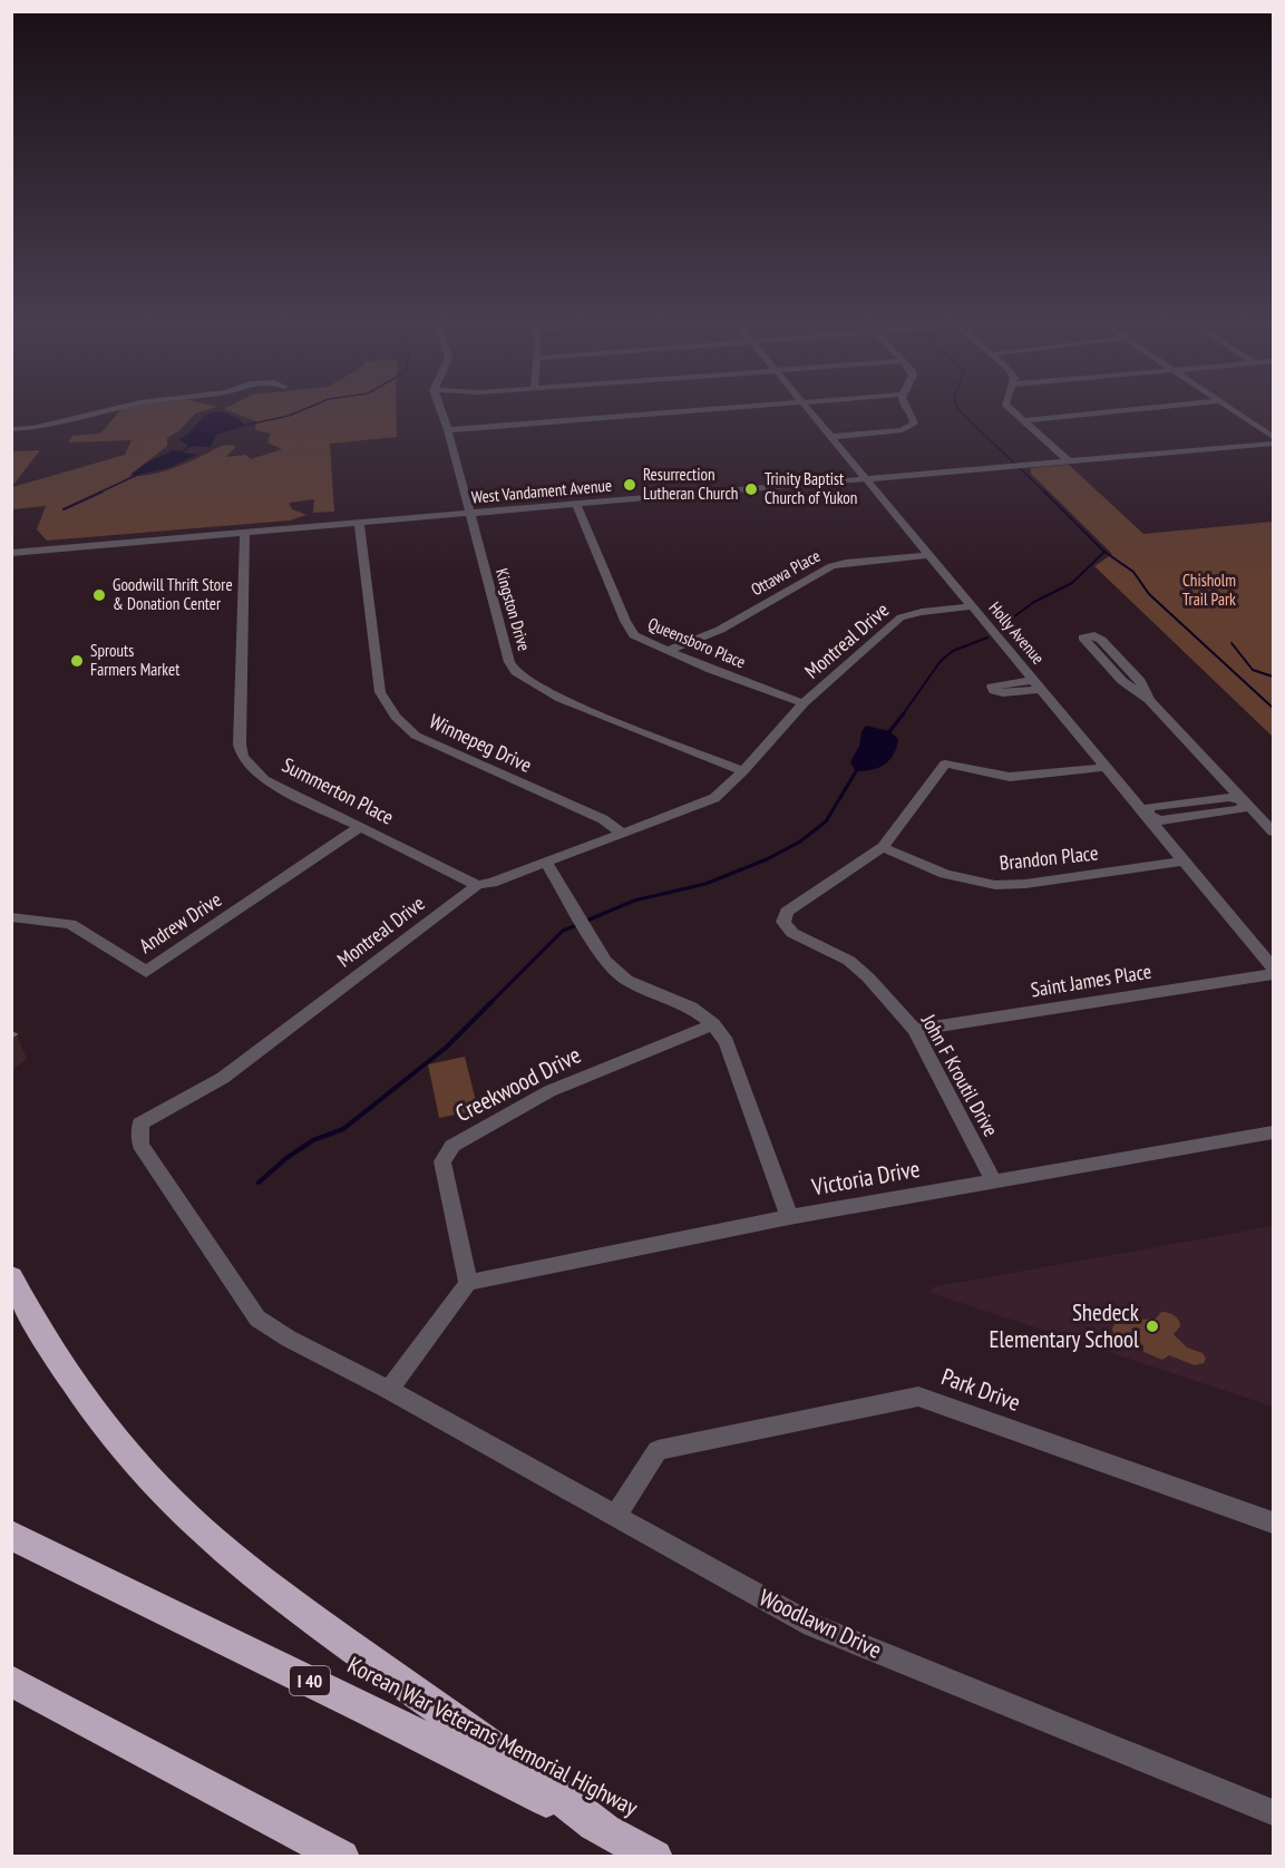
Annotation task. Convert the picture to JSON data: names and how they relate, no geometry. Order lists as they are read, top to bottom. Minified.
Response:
{"streets":{"highway":["I 40","Korean War Veterans Memorial Highway"],"street":["West Vandament Avenue","Ottawa Place","Kingston Drive","Holly Avenue","Montreal Drive","Queensboro Place","Winnepeg Drive","Summerton Place","Brandon Place","Andrew Drive","Saint James Place","John F Kroutil Drive","Creekwood Drive","Victoria Drive","Park Drive","Woodlawn Drive"]},"crossings":[["West Vandament Avenue","Kingston Drive"],["West Vandament Avenue","Holly Avenue"],["West Vandament Avenue","Queensboro Place"],["West Vandament Avenue","Winnepeg Drive"],["West Vandament Avenue","Summerton Place"],["Ottawa Place","Holly Avenue"],["Ottawa Place","Queensboro Place"],["Kingston Drive","Montreal Drive"],["Holly Avenue","Montreal Drive"],["Holly Avenue","Brandon Place"],["Holly Avenue","John F Kroutil Drive"],["Montreal Drive","Queensboro Place"],["Montreal Drive","Winnepeg Drive"],["Montreal Drive","Summerton Place"],["Montreal Drive","Woodlawn Drive"],["Summerton Place","Andrew Drive"],["Brandon Place","John F Kroutil Drive"],["Saint James Place","John F Kroutil Drive"],["John F Kroutil Drive","Victoria Drive"],["Creekwood Drive","Victoria Drive"],["Park Drive","Woodlawn Drive"]],"parks":["Chisholm Trail Park"],"places":["Resurrection Lutheran Church","Trinity Baptist Church of Yukon","Goodwill Thrift Store & Donation Center","Sprouts Farmers Market","Shedeck Elementary School"]}
